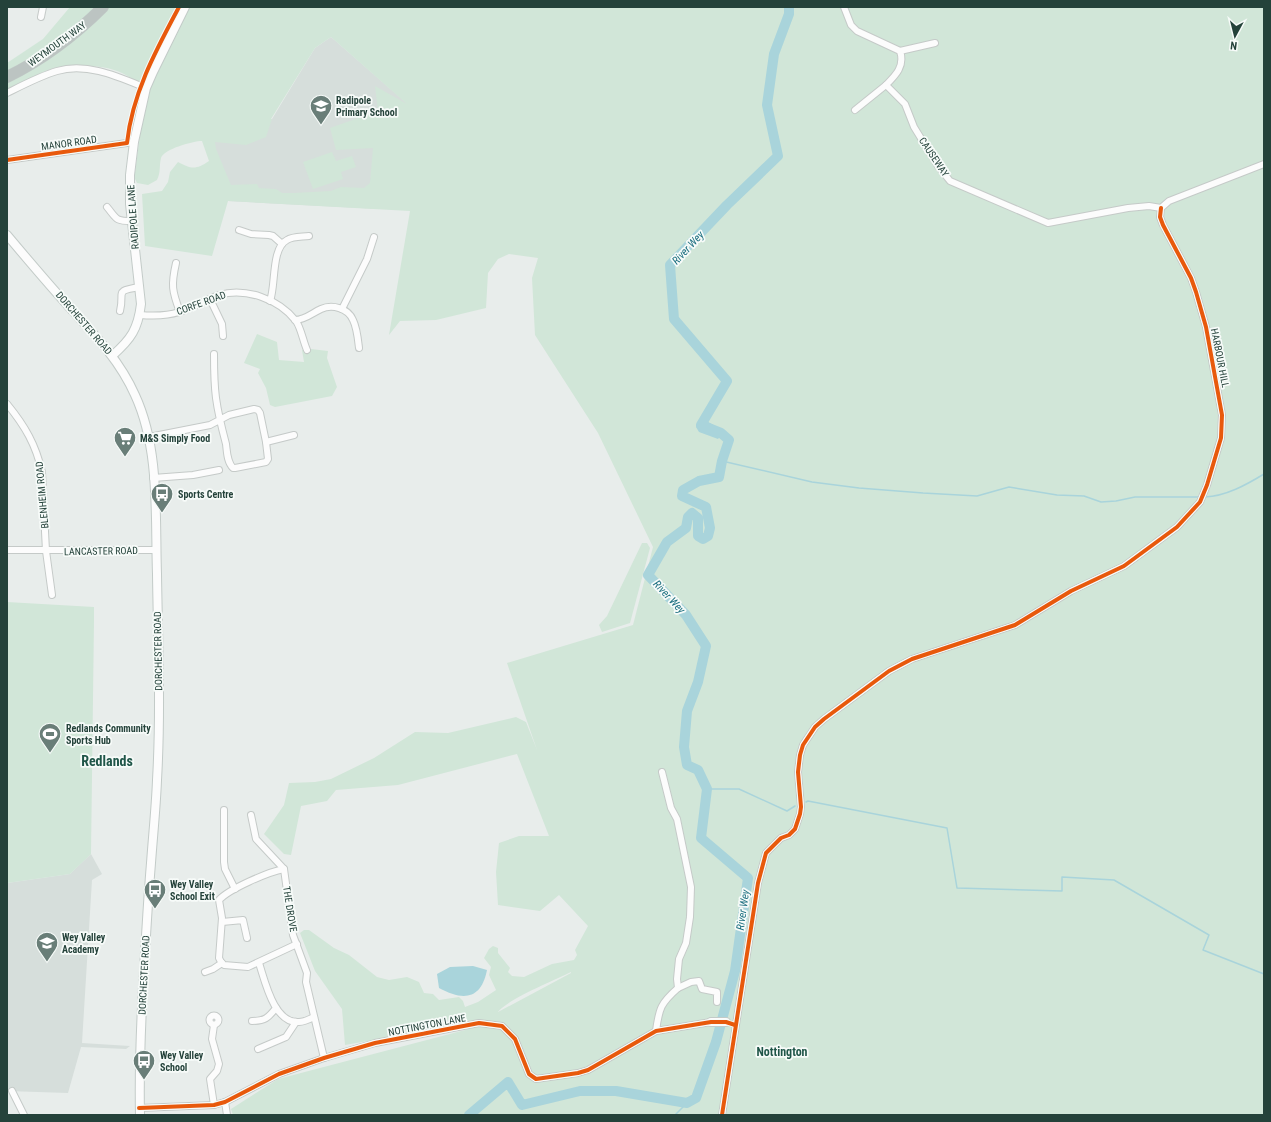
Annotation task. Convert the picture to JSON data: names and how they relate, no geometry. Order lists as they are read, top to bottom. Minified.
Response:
{"streets":{"highway":["WEYMOUTH WAY"],"main road":["RADIPOLE LANE","DORCHESTER ROAD"],"street":["MANOR ROAD","CAUSEWAY","CORFE ROAD","HARBOUR HILL","BLENHEIM ROAD","LANCASTER ROAD","THE DROVE","NOTTINGTON LANE"]},"crossings":[["MANOR ROAD","RADIPOLE LANE"],["CAUSEWAY","HARBOUR HILL"],["RADIPOLE LANE","CORFE ROAD"],["RADIPOLE LANE","DORCHESTER ROAD"],["DORCHESTER ROAD","LANCASTER ROAD"],["DORCHESTER ROAD","NOTTINGTON LANE"],["BLENHEIM ROAD","LANCASTER ROAD"],["THE DROVE","NOTTINGTON LANE"]],"districts":["Redlands","Nottington"],"water":["River Wey"],"places":{"school or university":["Radipole Primary School","Wey Valley Academy"],"supermarket":["M&S Simply Food"],"bus stop":["Sports Centre","Wey Valley School Exit","Wey Valley School"],"sports":["Redlands Community Sports Hub"]},"north":"bottom"}
